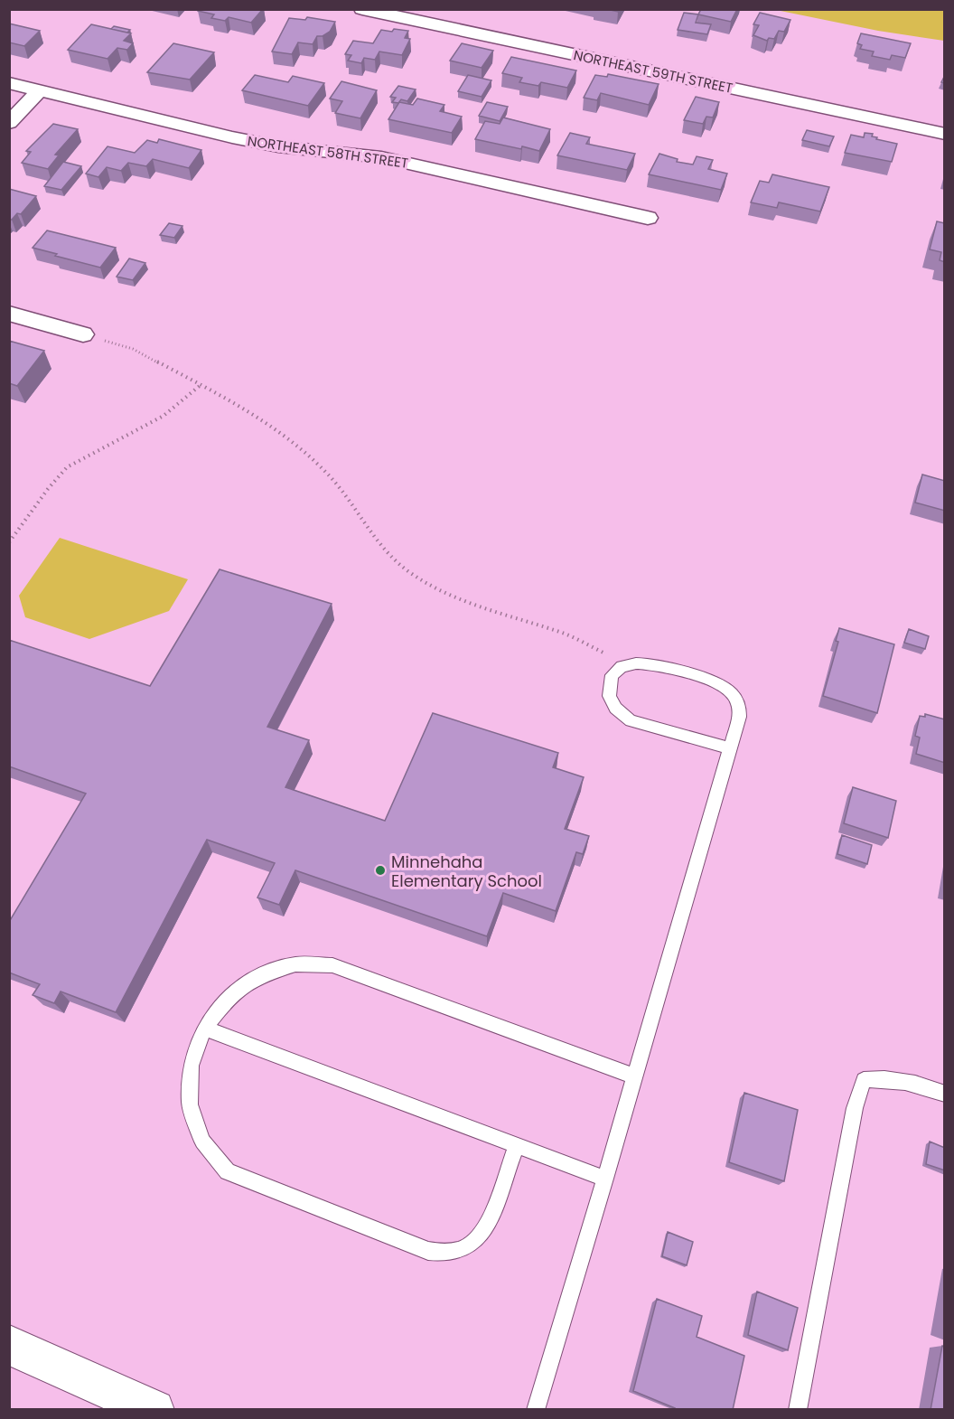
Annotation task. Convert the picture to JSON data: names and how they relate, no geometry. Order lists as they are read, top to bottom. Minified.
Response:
{"streets":{"street":["NORTHEAST 59TH STREET","NORTHEAST 58TH STREET"]},"places":["Minnehaha Elementary School"]}
